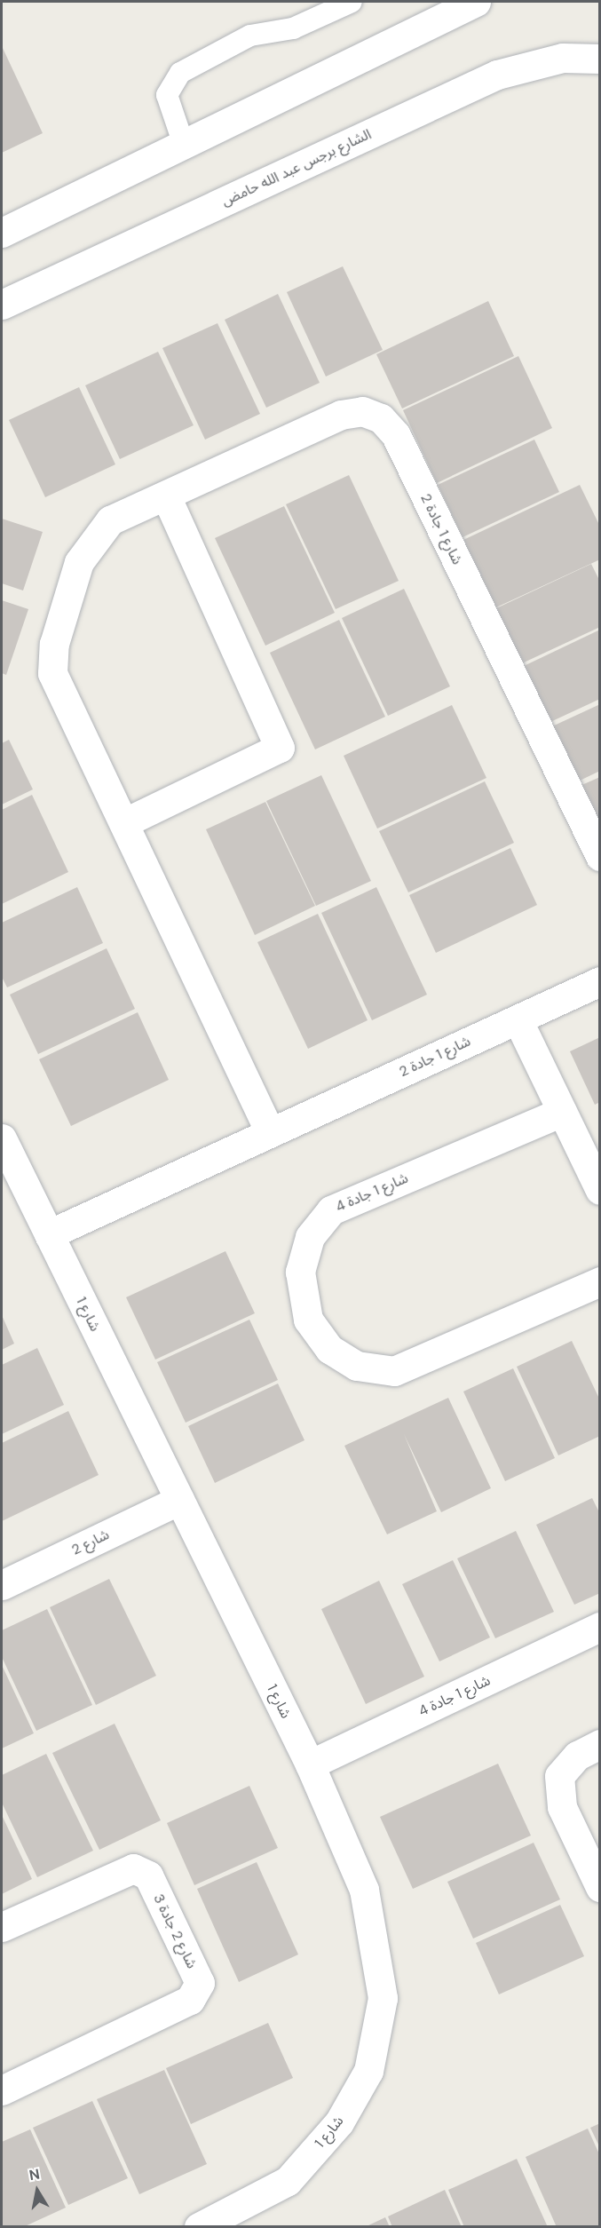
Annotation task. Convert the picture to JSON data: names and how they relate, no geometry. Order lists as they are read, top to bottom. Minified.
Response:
{"streets":{"street":["الشارع برجس عبد الله حامض","شارع 1 جادة 2","شارع 1 جادة 4","شارع 1","شارع 2","شارع 2 جادة 3"]},"crossings":[["شارع 1 جادة 2","شارع 1"],["شارع 1 جادة 4","شارع 1"],["شارع 1","شارع 2"]],"north":"top"}
